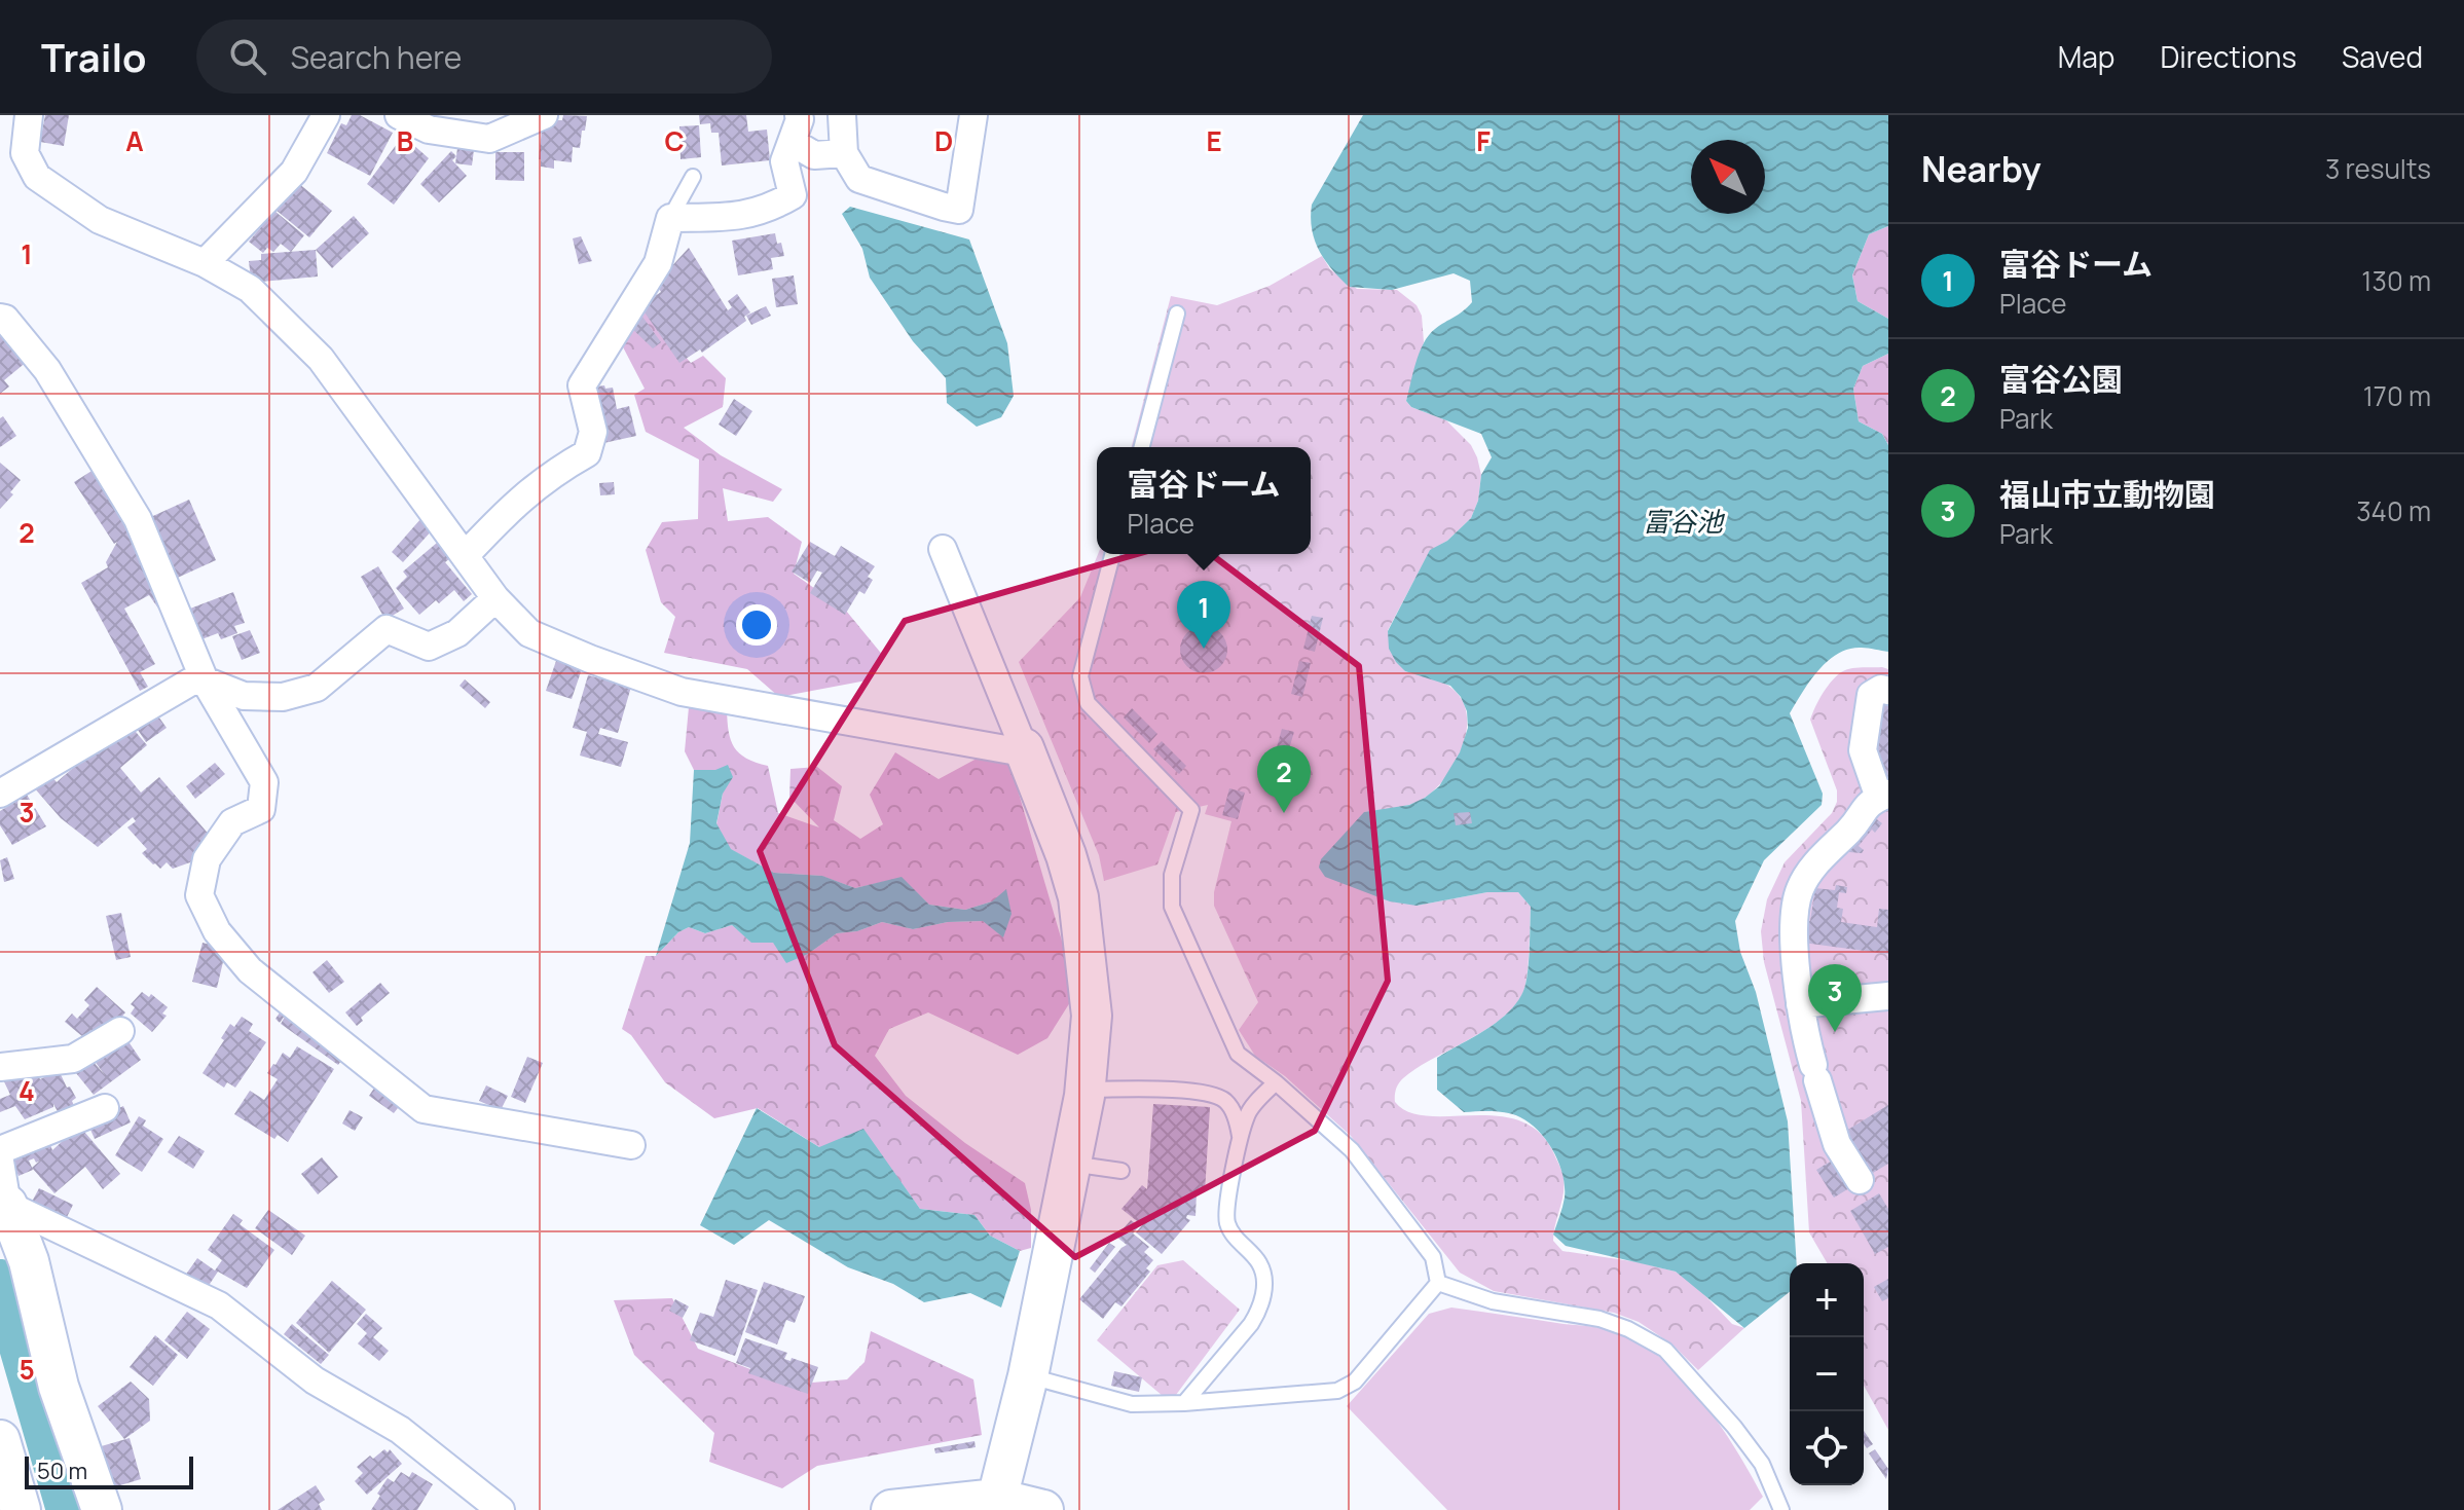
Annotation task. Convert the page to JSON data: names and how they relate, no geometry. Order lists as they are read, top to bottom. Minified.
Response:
{"water":["富谷池"],"scale_bar":"50 m","north":"top left","page":{"header":"Trailo","search":"Search here","nav":["Map","Directions","Saved"],"heading":["Nearby","3 results"],"list":[{"mark":"1","name":"富谷ドーム","note":"Place","value":"130 m"},{"mark":"2","name":"富谷公園","note":"Park","value":"170 m"},{"mark":"3","name":"福山市立動物園","note":"Park","value":"340 m"}],"popup":["富谷ドーム","Place"],"pins":["1","2","3"],"map_buttons":["+","−"],"scale":"50 m"},"grid":{"columns":["A","B","C","D","E","F"],"rows":["1","2","3","4","5"]}}
